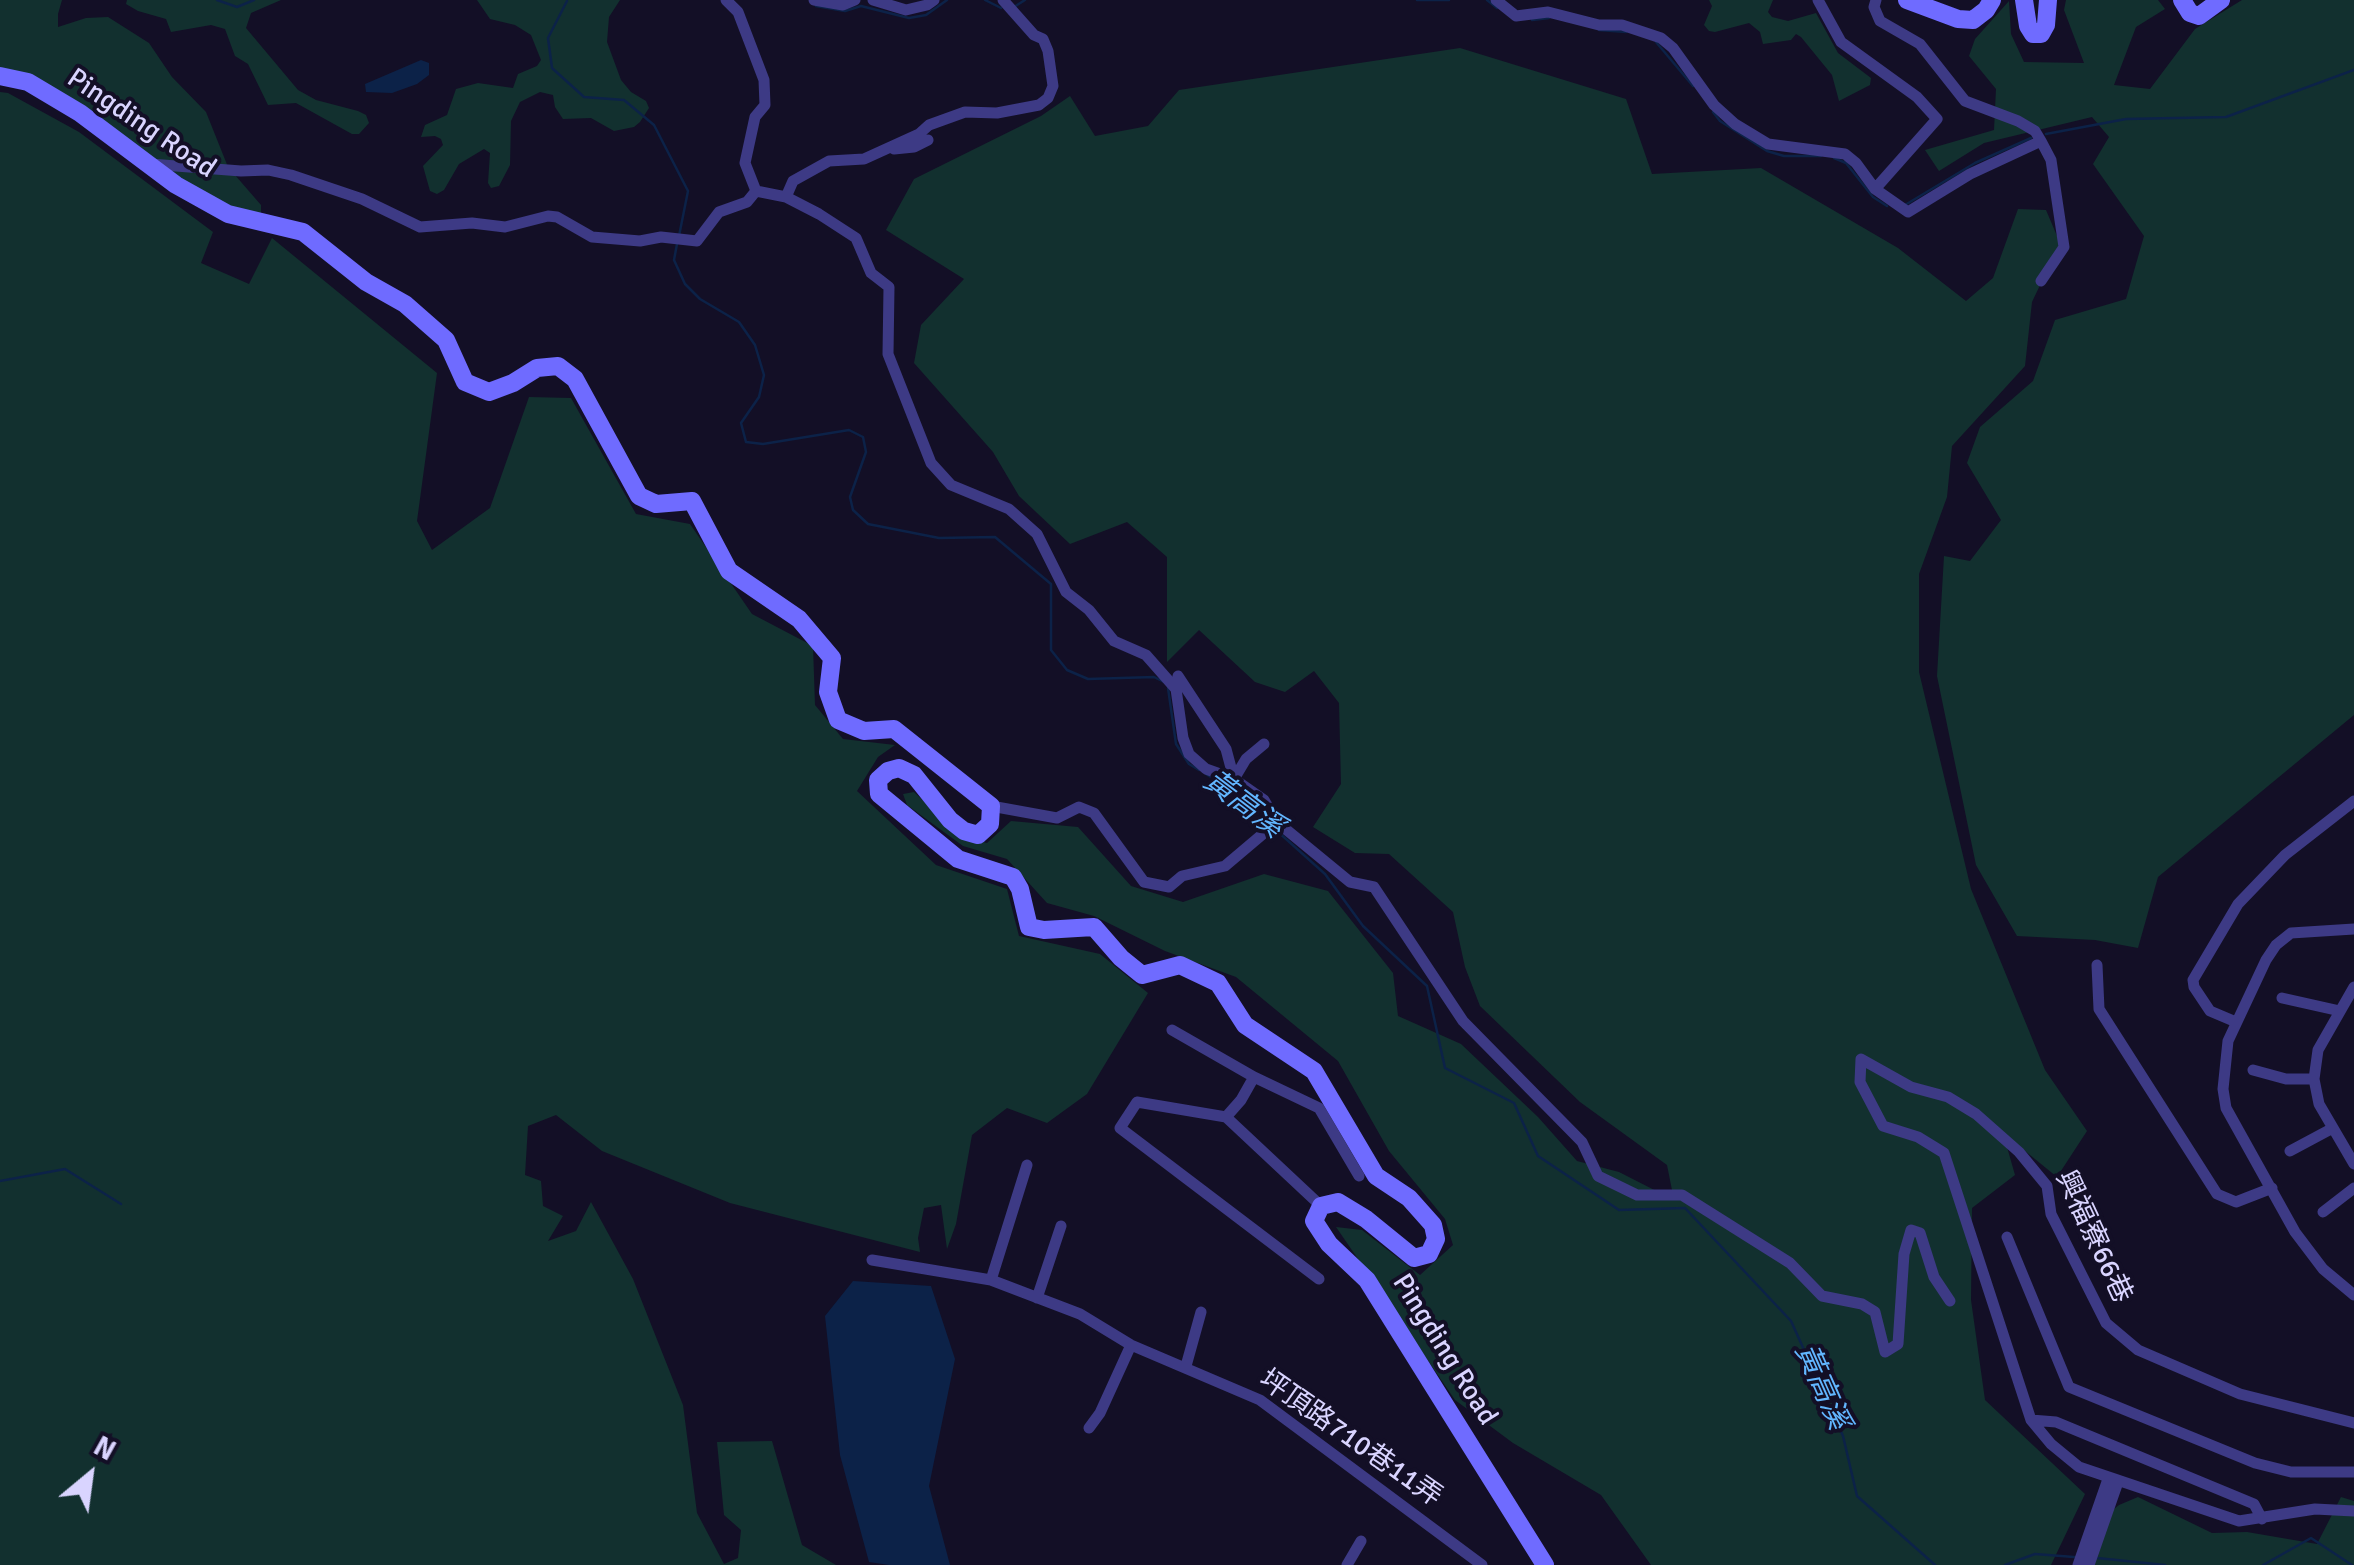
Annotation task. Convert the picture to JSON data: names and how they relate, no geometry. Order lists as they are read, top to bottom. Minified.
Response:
{"streets":{"street":["Pingding Road","興福寮66巷","坪頂路710巷11弄"]},"water":["黃高溪"],"north":"top right"}
